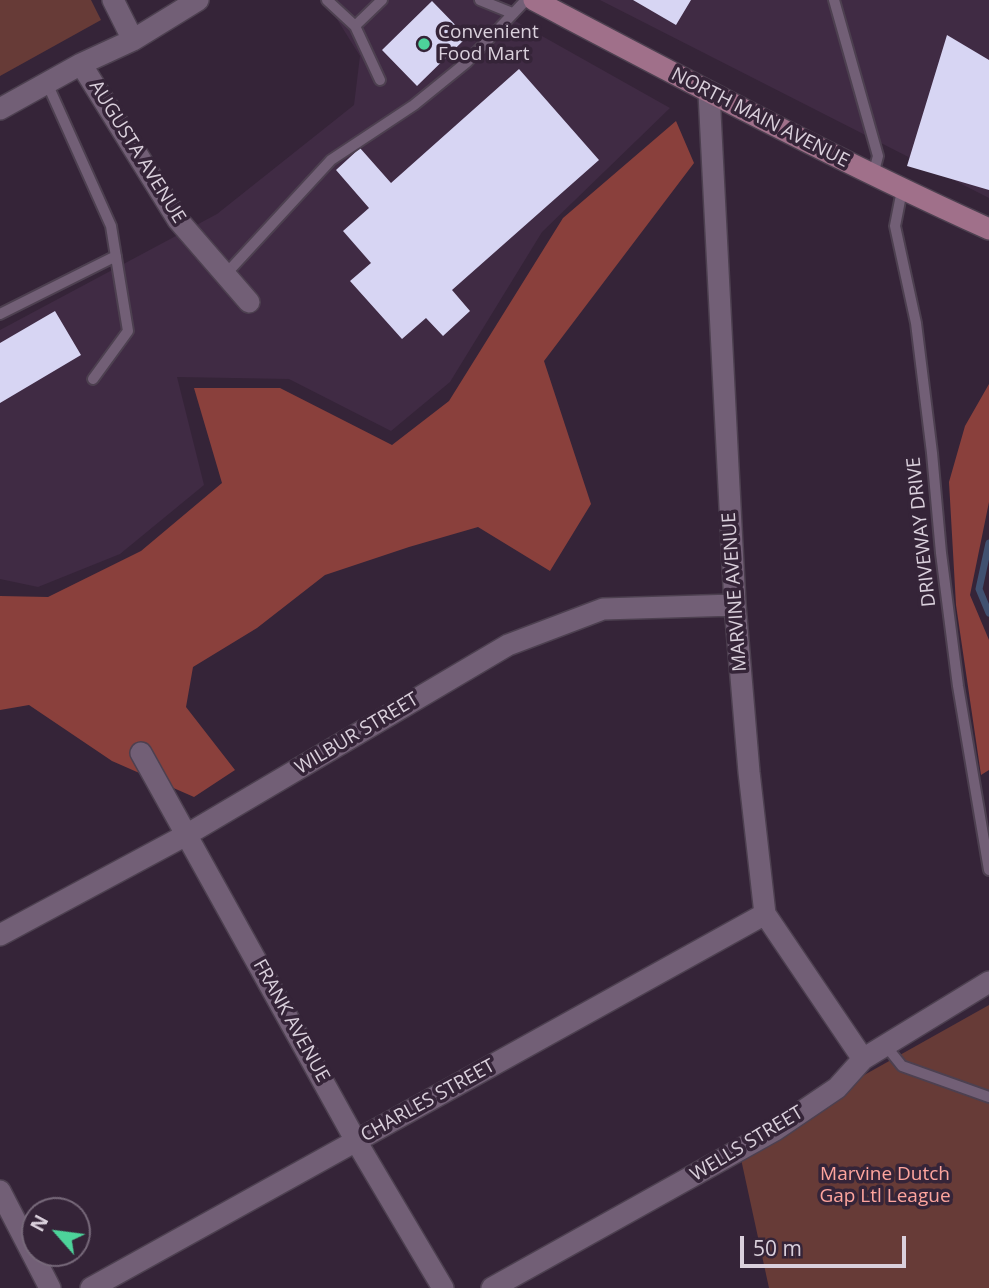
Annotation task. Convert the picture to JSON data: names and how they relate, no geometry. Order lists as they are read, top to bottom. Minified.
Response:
{"streets":{"main road":["NORTH MAIN AVENUE"],"street":["AUGUSTA AVENUE","MARVINE AVENUE","WILBUR STREET","FRANK AVENUE","CHARLES STREET","WELLS STREET"],"lane":["DRIVEWAY DRIVE"]},"crossings":[["NORTH MAIN AVENUE","DRIVEWAY DRIVE"],["NORTH MAIN AVENUE","MARVINE AVENUE"],["MARVINE AVENUE","WILBUR STREET"],["MARVINE AVENUE","CHARLES STREET"],["MARVINE AVENUE","WELLS STREET"],["WILBUR STREET","FRANK AVENUE"],["FRANK AVENUE","CHARLES STREET"]],"parks":["Marvine Dutch Gap Ltl League"],"places":["Convenient Food Mart"],"scale_bar":"50 m","north":"top left"}
